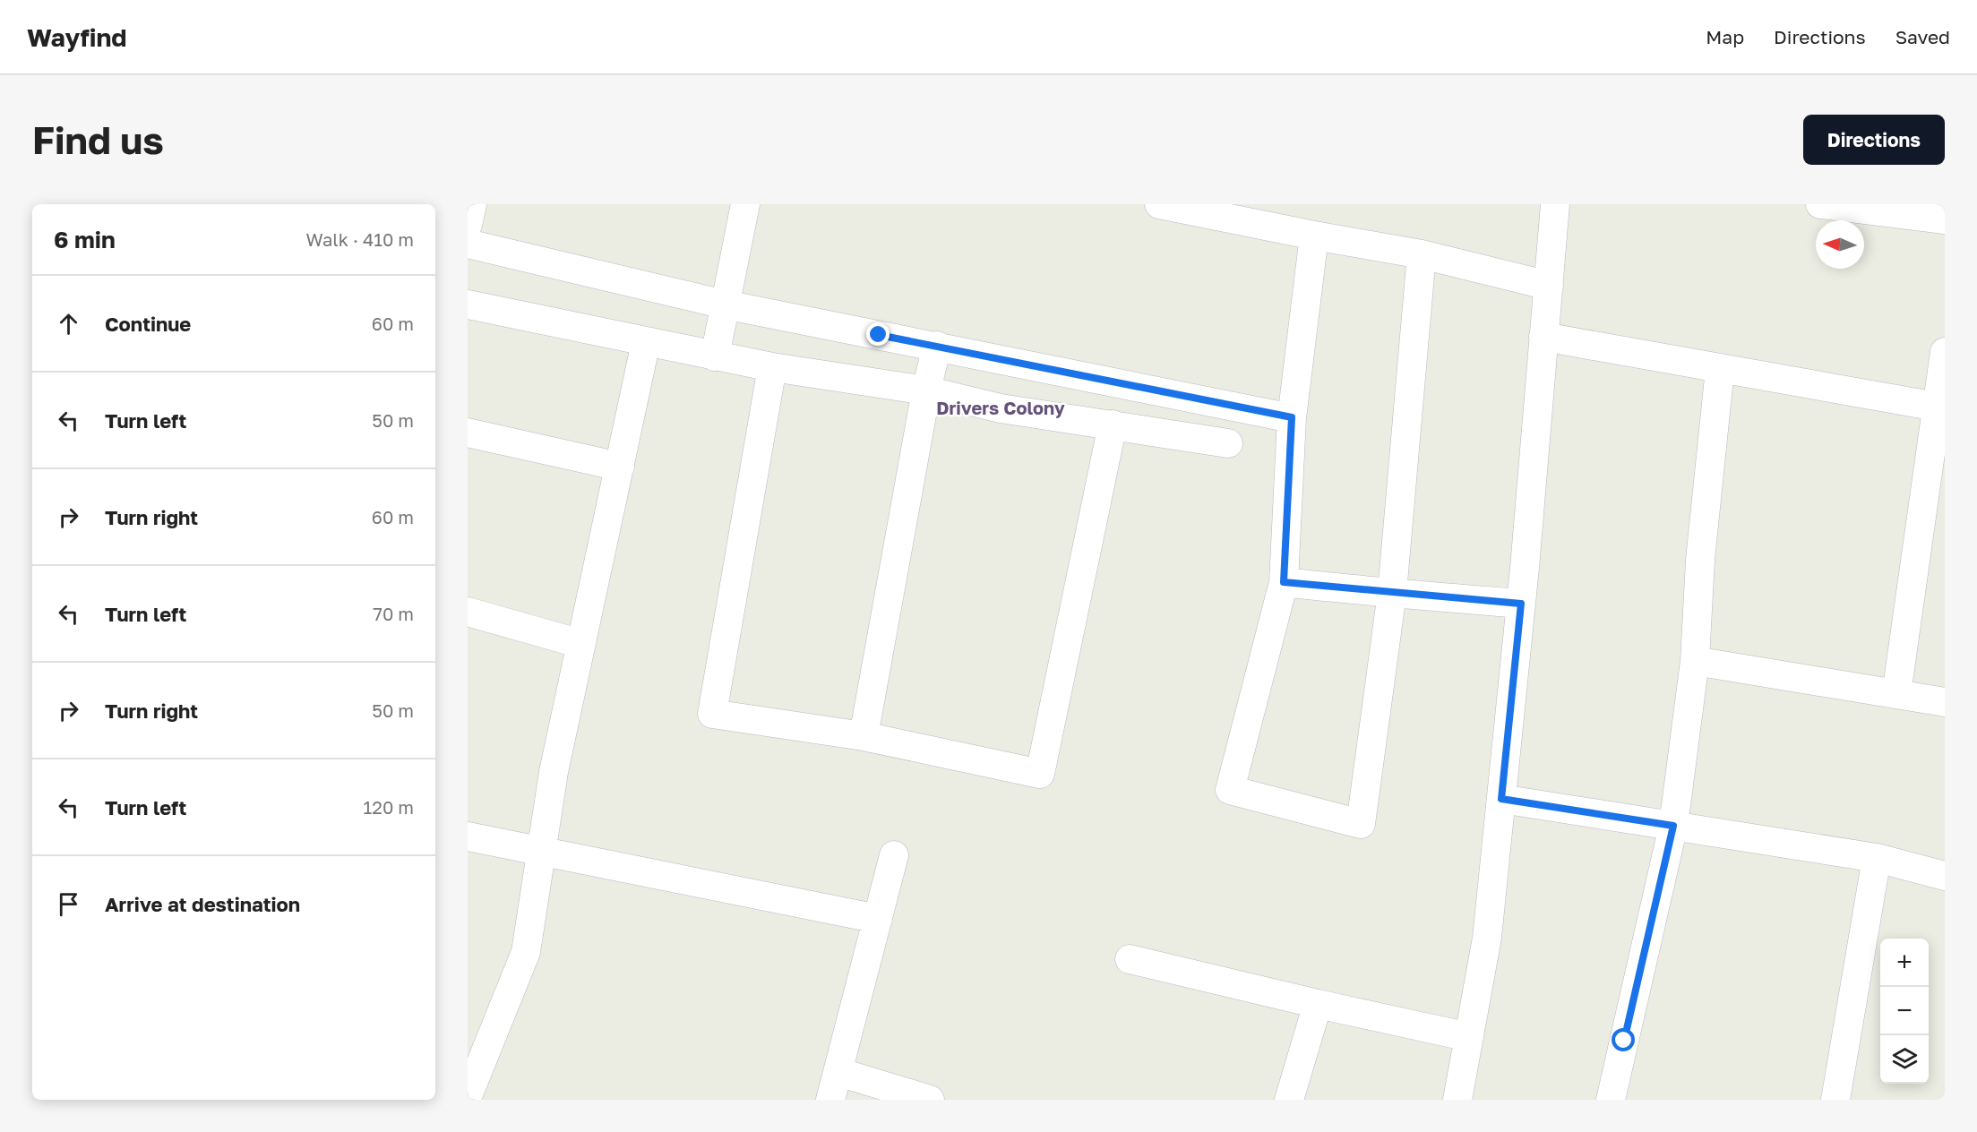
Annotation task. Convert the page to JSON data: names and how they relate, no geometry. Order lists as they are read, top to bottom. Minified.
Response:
{"districts":["Drivers Colony"],"north":"left","page":{"header":"Wayfind","nav":["Map","Directions","Saved"],"buttons":"Directions","title":"Find us","heading":["6 min","Walk · 410 m"],"list":[["Continue","60 m"],["Turn left","50 m"],["Turn right","60 m"],["Turn left","70 m"],["Turn right","50 m"],["Turn left","120 m"],"Arrive at destination"],"map_buttons":["+","−"]}}
